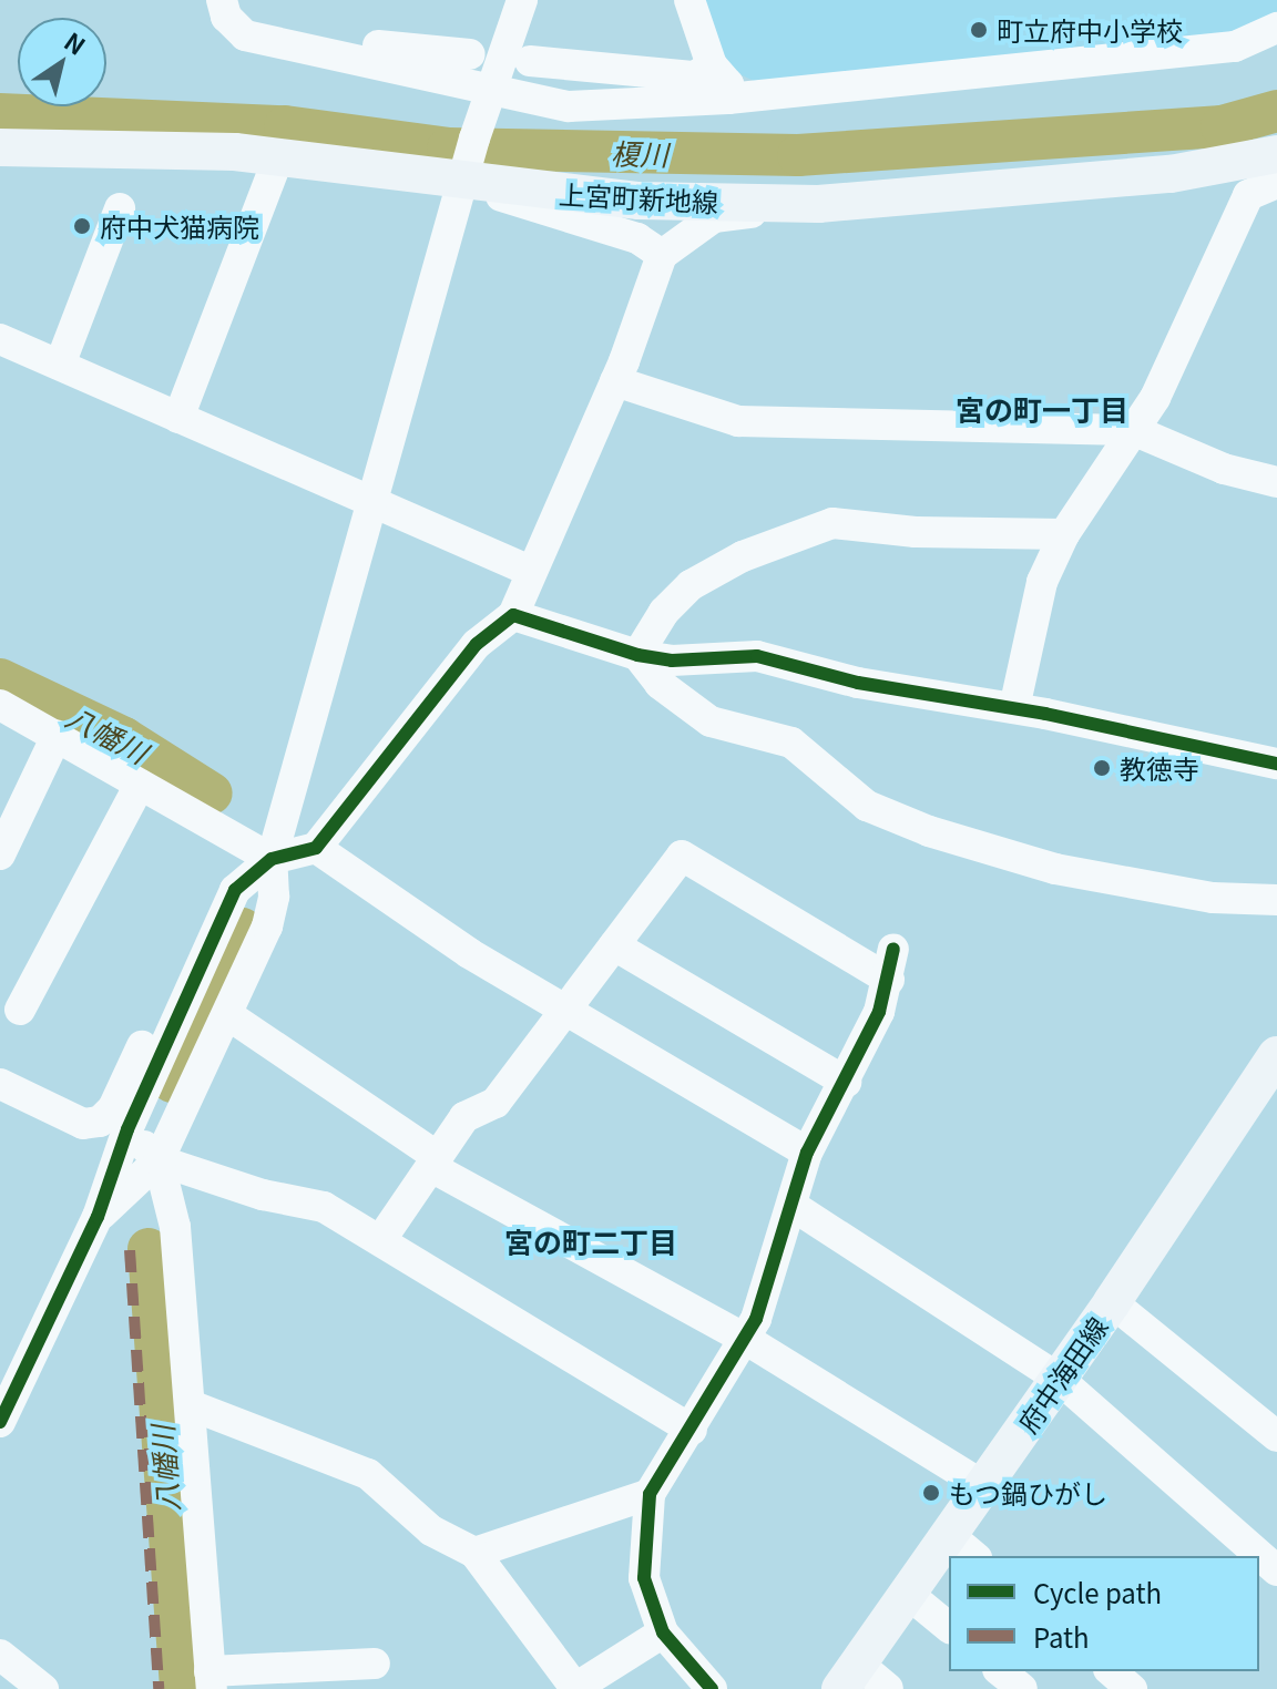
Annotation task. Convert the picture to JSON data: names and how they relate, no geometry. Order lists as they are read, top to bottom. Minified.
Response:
{"streets":{"main road":["上宮町新地線","府中海田線"]},"districts":["宮の町一丁目","宮の町二丁目"],"water":["榎川","八幡川"],"places":["町立府中小学校","府中犬猫病院","教徳寺","もつ鍋ひがし"],"legend":["Cycle path","Path"],"north":"top right"}
